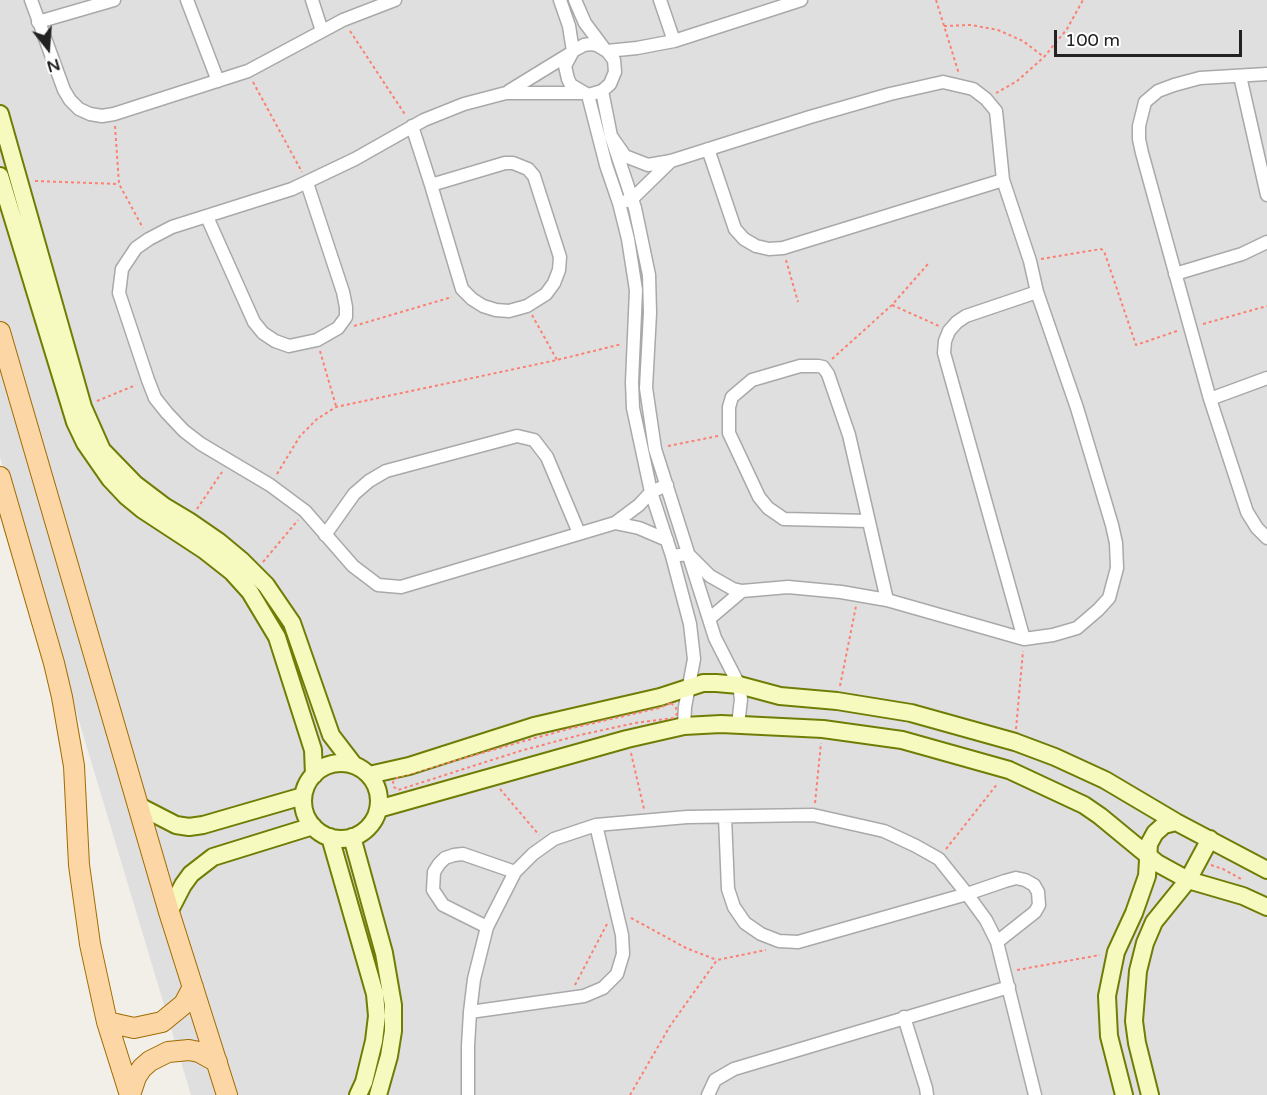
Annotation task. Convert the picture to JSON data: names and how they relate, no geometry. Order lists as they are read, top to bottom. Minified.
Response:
{"scale_bar":"100 m","north":"bottom"}
